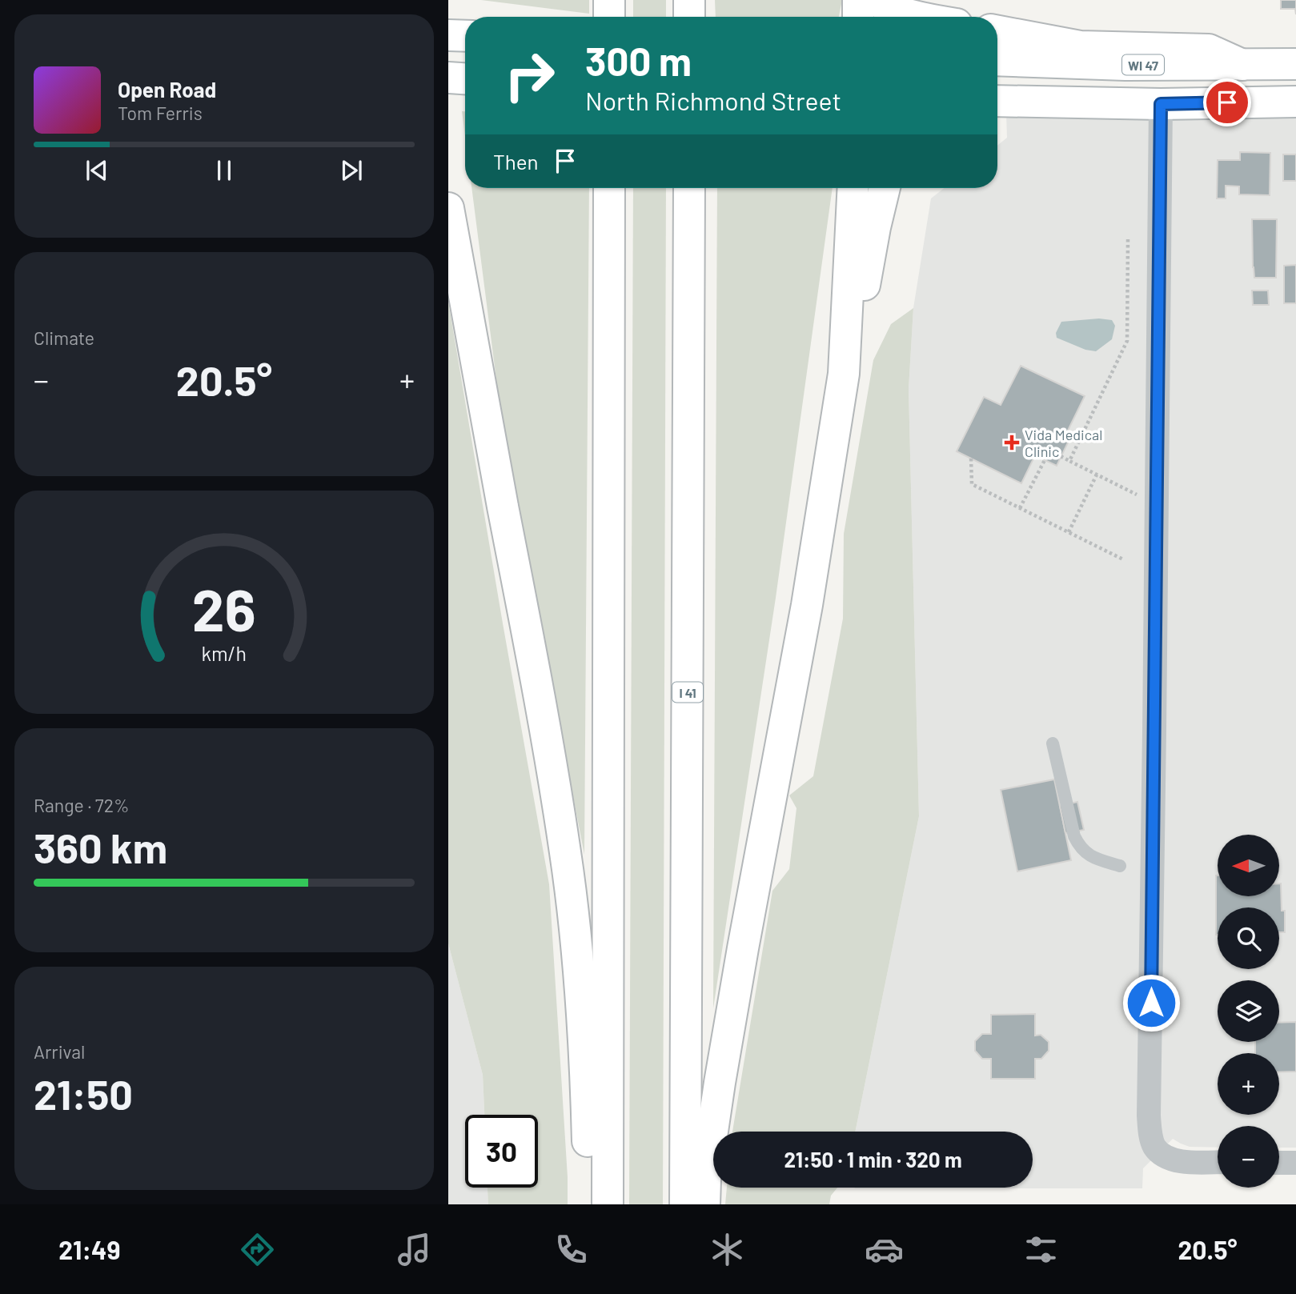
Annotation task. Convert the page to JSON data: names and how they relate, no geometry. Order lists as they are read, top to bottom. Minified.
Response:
{"streets":{"main road":["WI 47","I 41"]},"places":{"health":["Vida Medical Clinic"]},"north":"left","page":{"turn":["300 m","North Richmond Street"],"song":["Open Road","Tom Ferris"],"then":"Then","tile":["Climate",["Range · 72%","360 km"],["Arrival","21:50"]],"heat":["−","20.5°","+"],"map_buttons":["+","−"],"limit":"30","trip":"21:50 · 1 min · 320 m","tabs":["21:49","20.5°"],"gauge":["26","km/h"]}}
